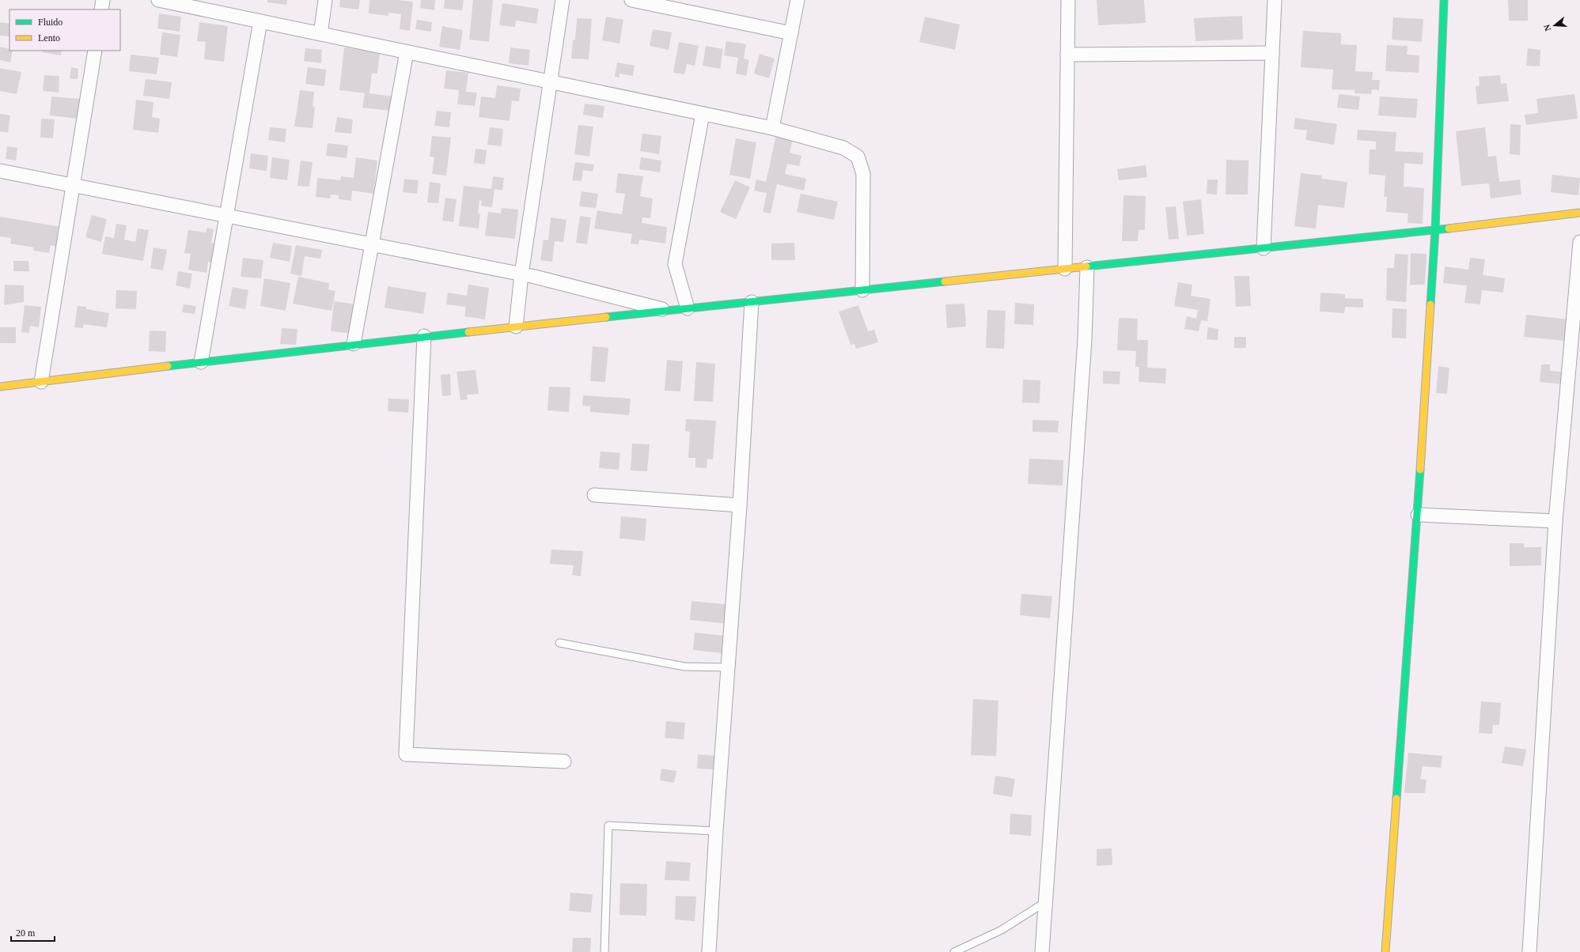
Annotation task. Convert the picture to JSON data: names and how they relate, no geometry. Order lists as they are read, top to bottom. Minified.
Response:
{"legend":["Fluido","Lento"],"scale_bar":"20 m","north":"left"}
